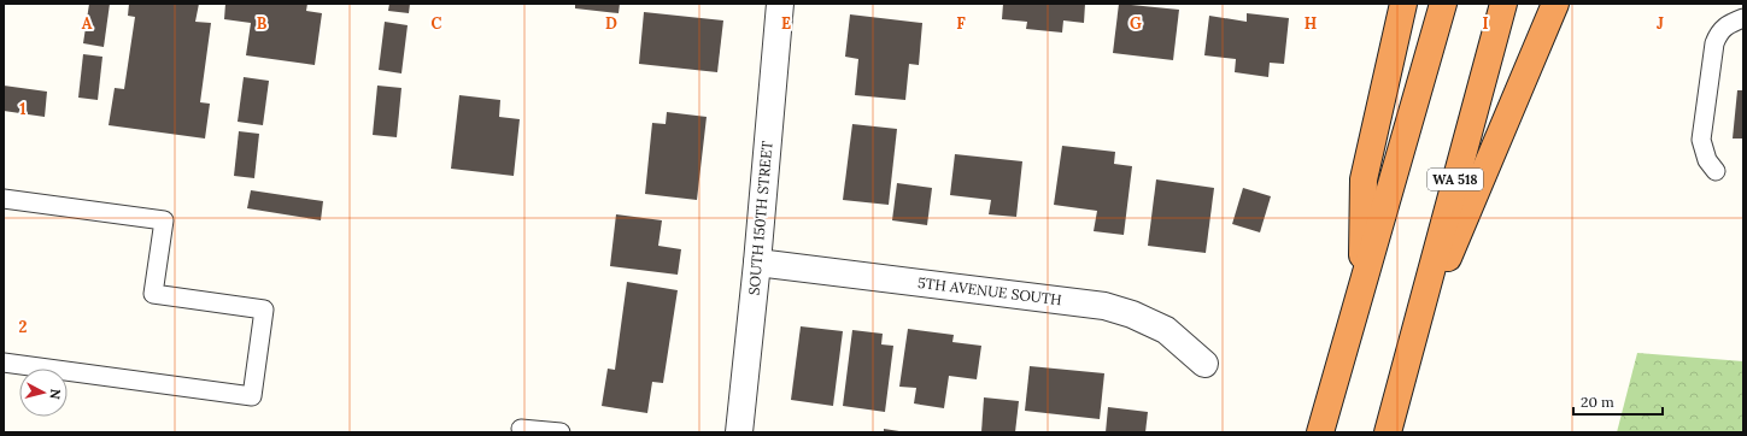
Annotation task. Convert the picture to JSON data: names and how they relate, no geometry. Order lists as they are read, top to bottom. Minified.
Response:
{"streets":{"highway":["WA 518"],"street":["SOUTH 150TH STREET","5TH AVENUE SOUTH"]},"crossings":[["SOUTH 150TH STREET","5TH AVENUE SOUTH"]],"scale_bar":"20 m","north":"right","grid":{"columns":["A","B","C","D","E","F","G","H","I","J"],"rows":["1","2"]}}
